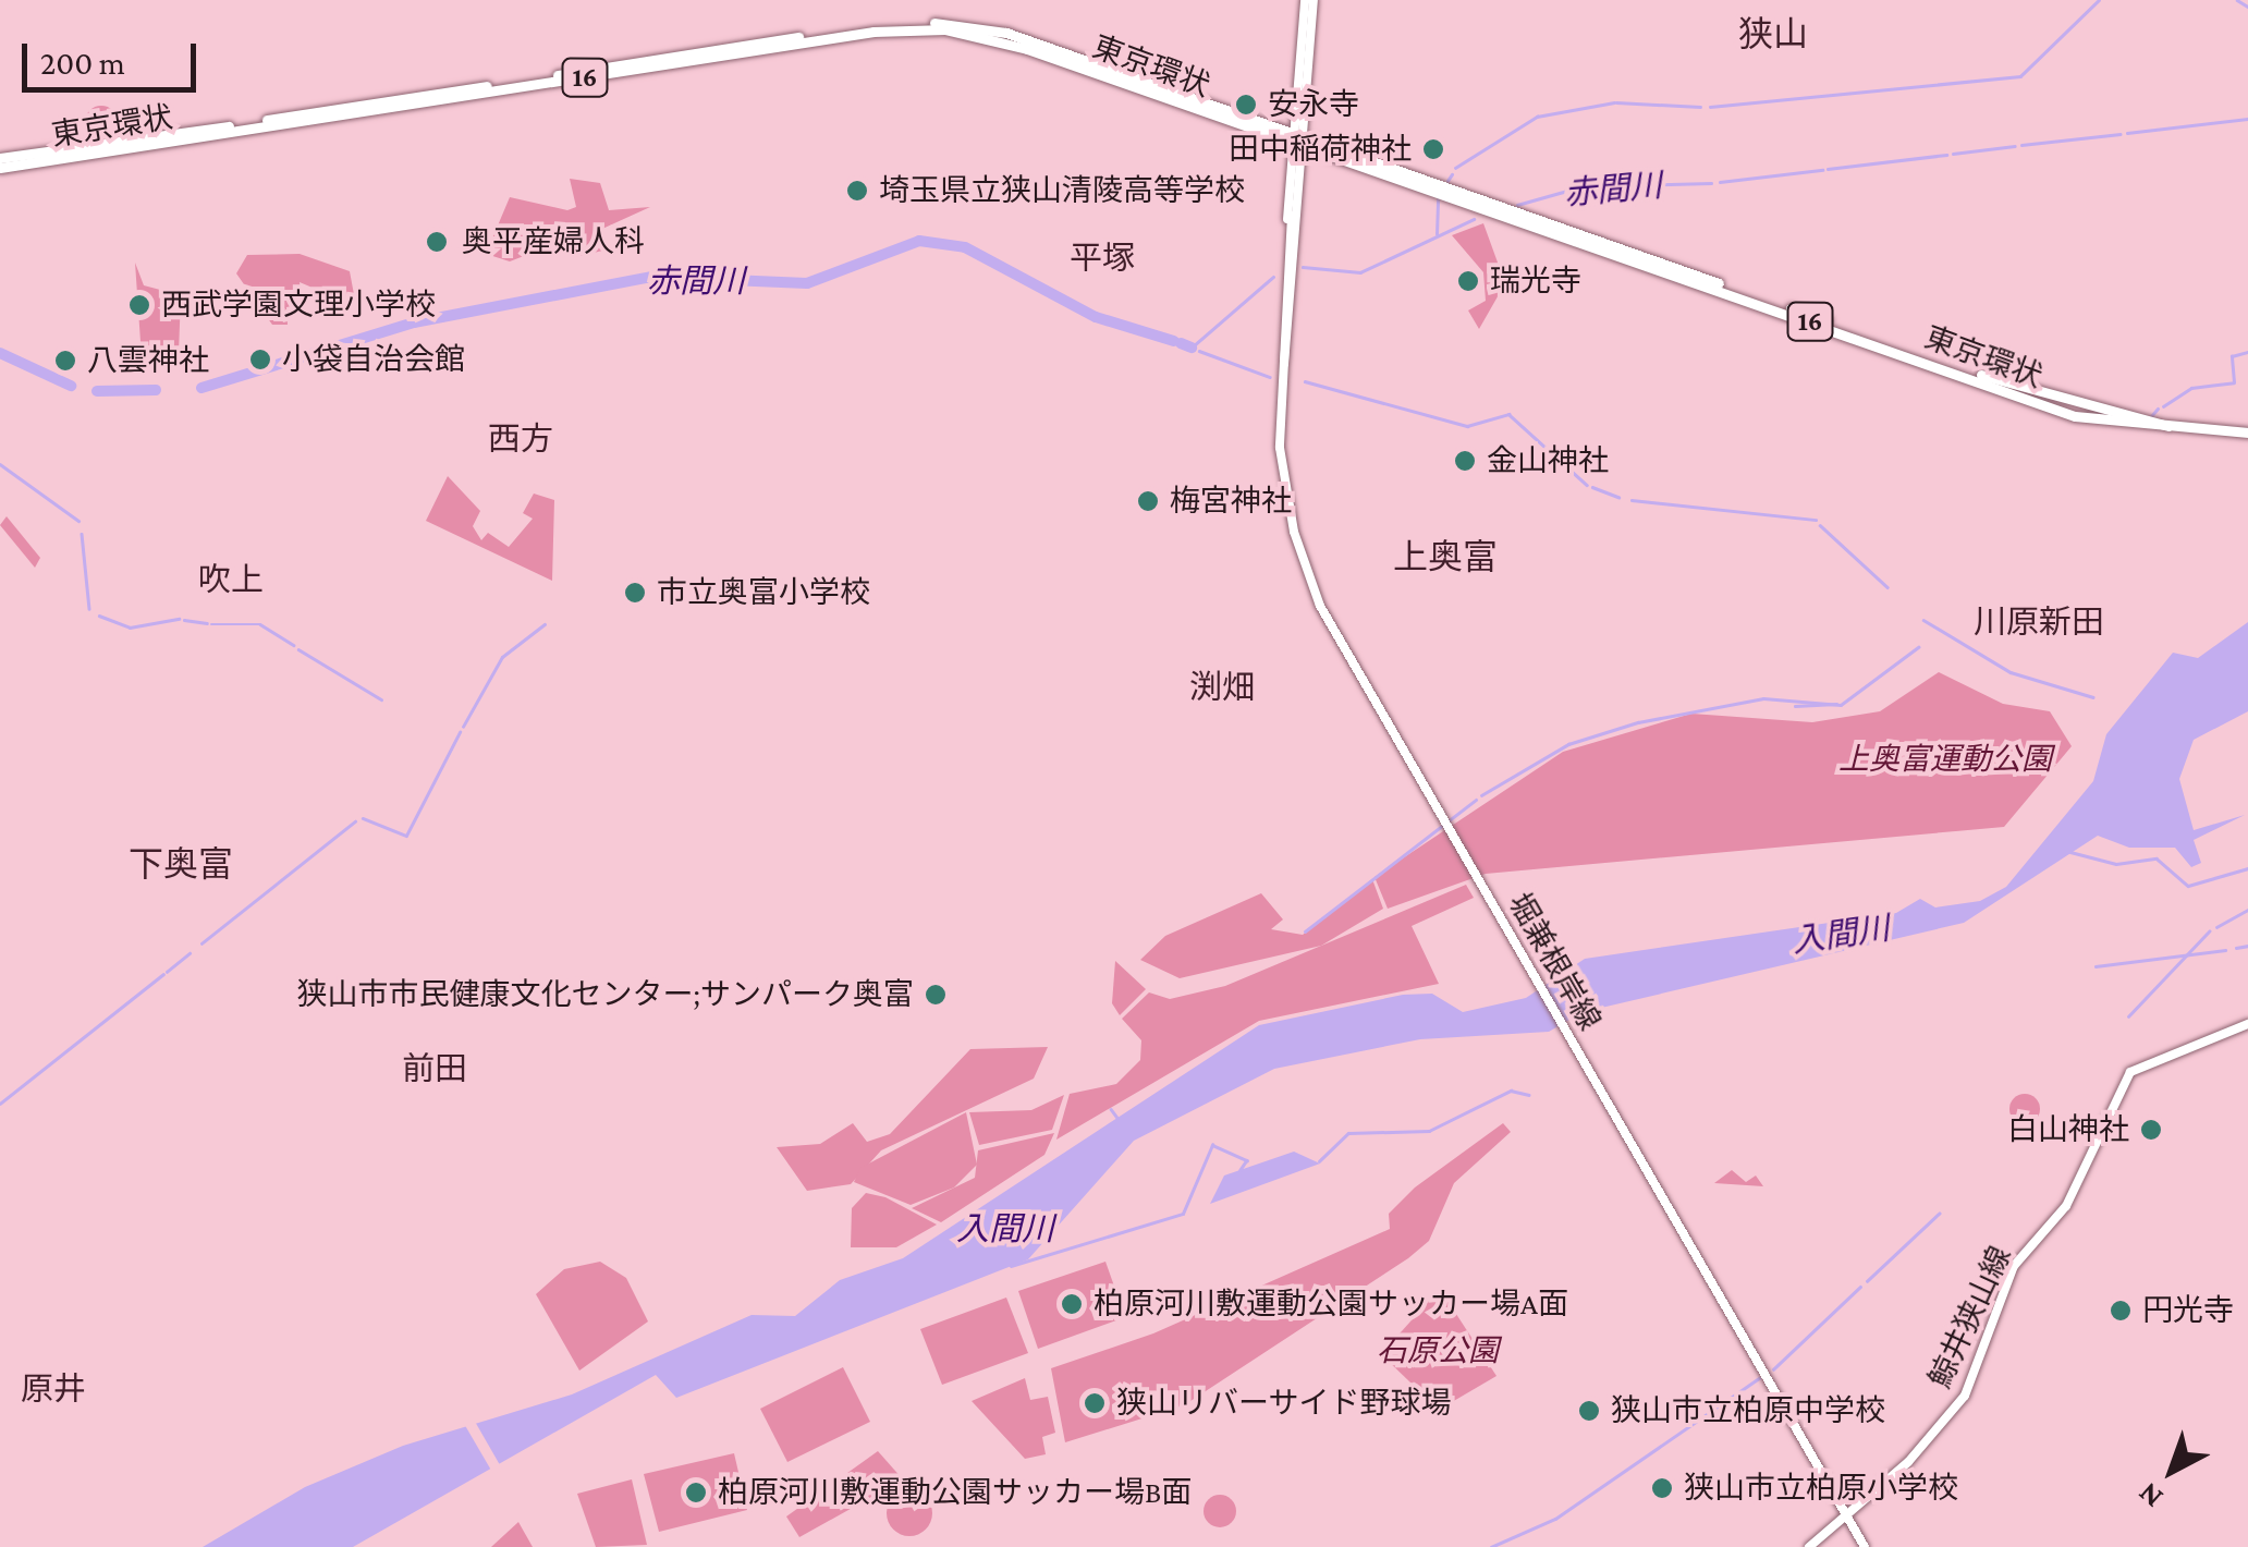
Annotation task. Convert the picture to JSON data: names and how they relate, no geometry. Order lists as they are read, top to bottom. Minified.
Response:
{"streets":{"highway":["東京環状","16"],"main road":["堀兼根岸線","鯨井狭山線"]},"crossings":[["東京環状","堀兼根岸線"],["堀兼根岸線","鯨井狭山線"]],"districts":["狭山","平塚","西方","上奥富","吹上","川原新田","渕畑","下奥富","前田","原井"],"water":["赤間川","入間川"],"parks":["上奥富運動公園","石原公園"],"places":["安永寺","田中稲荷神社","埼玉県立狭山清陵高等学校","奥平産婦人科","瑞光寺","西武学園文理小学校","小袋自治会館","八雲神社","金山神社","梅宮神社","市立奥富小学校","狭山市市民健康文化センター;サンパーク奥富","白山神社","柏原河川敷運動公園サッカー場A面","円光寺","狭山リバーサイド野球場","狭山市立柏原中学校","狭山市立柏原小学校","柏原河川敷運動公園サッカー場B面"],"scale_bar":"200 m","north":"bottom left"}
